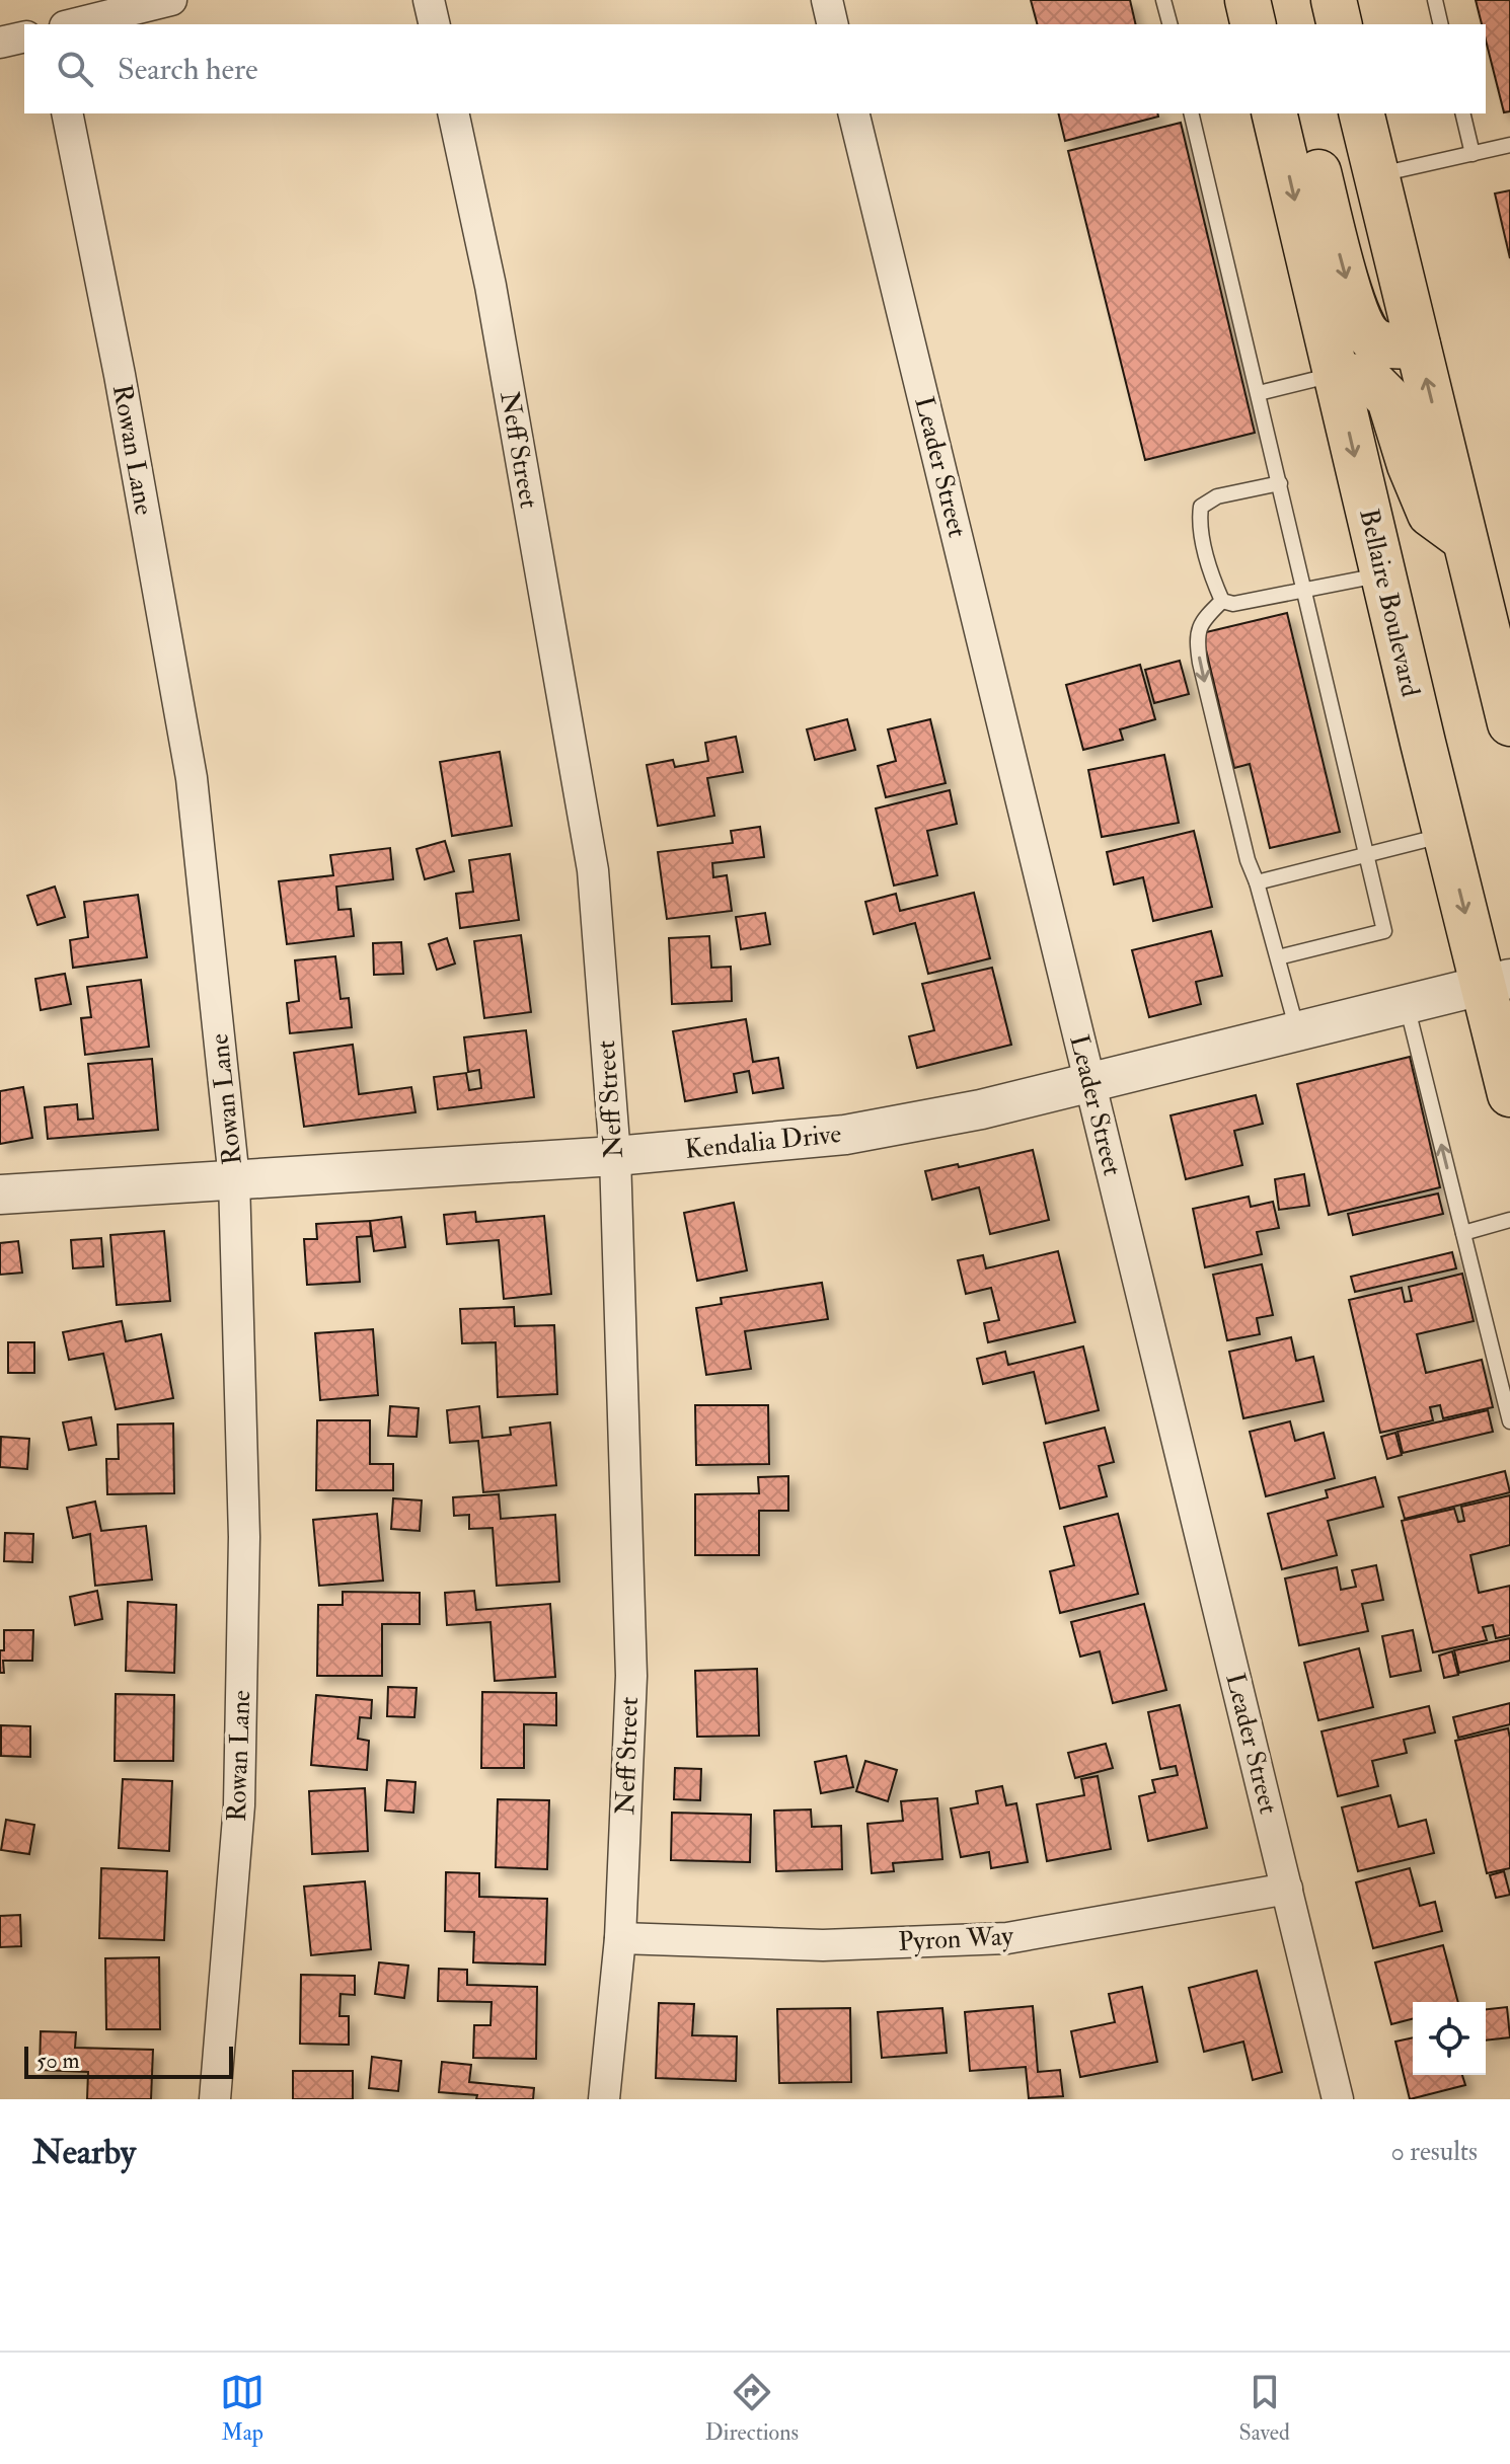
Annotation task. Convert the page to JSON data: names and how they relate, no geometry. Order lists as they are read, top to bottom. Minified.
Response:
{"streets":{"main road":["Bellaire Boulevard"],"street":["Rowan Lane","Neff Street","Leader Street","Kendalia Drive","Pyron Way"]},"crossings":[["Rowan Lane","Kendalia Drive"],["Neff Street","Kendalia Drive"],["Neff Street","Pyron Way"],["Leader Street","Kendalia Drive"],["Leader Street","Pyron Way"],["Bellaire Boulevard","Kendalia Drive"]],"scale_bar":"50 m","page":{"search":"Search here","scale":"50 m","heading":["Nearby","0 results"],"nav":["Map","Directions","Saved"]}}
